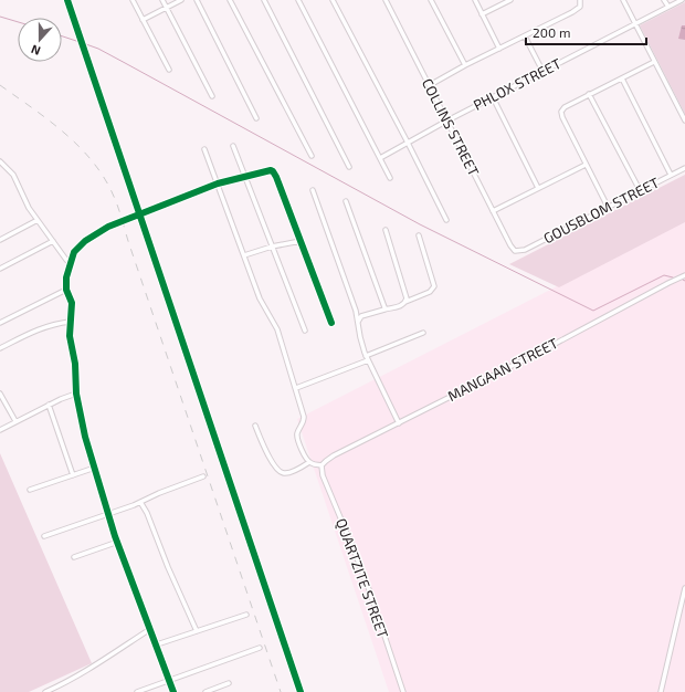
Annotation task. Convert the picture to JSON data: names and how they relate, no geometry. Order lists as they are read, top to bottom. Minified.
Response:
{"streets":{"street":["PHLOX STREET","COLLINS STREET","GOUSBLOM STREET","MANGAAN STREET","QUARTZITE STREET"]},"crossings":[["PHLOX STREET","COLLINS STREET"],["COLLINS STREET","GOUSBLOM STREET"],["MANGAAN STREET","QUARTZITE STREET"]],"scale_bar":"200 m","north":"bottom"}
